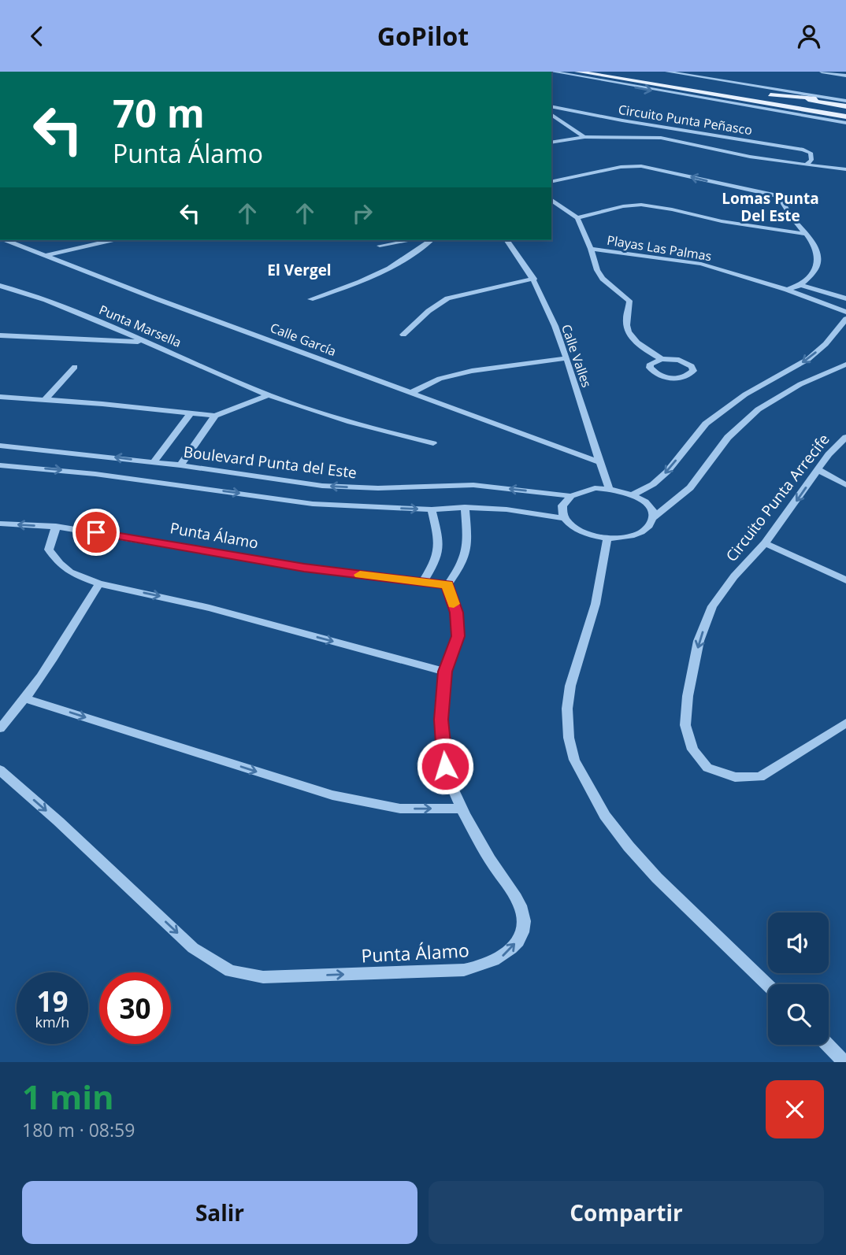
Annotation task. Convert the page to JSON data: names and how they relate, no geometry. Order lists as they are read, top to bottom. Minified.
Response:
{"streets":{"street":["Circuito Punta Peñasco","Playas Las Palmas","Punta Marsella","Calle García","Calle Valles","Boulevard Punta del Este","Circuito Punta Arrecife","Punta Álamo"]},"crossings":[["Calle García","Calle Valles"],["Calle Valles","Boulevard Punta del Este"]],"districts":["Lomas Punta Del Este","El Vergel"],"page":{"header":"GoPilot","turn":["70 m","Punta Álamo"],"speed":"19 km/h","limit":"30","heading":["1 min","180 m · 08:59"],"buttons":["Salir","Compartir"]}}
